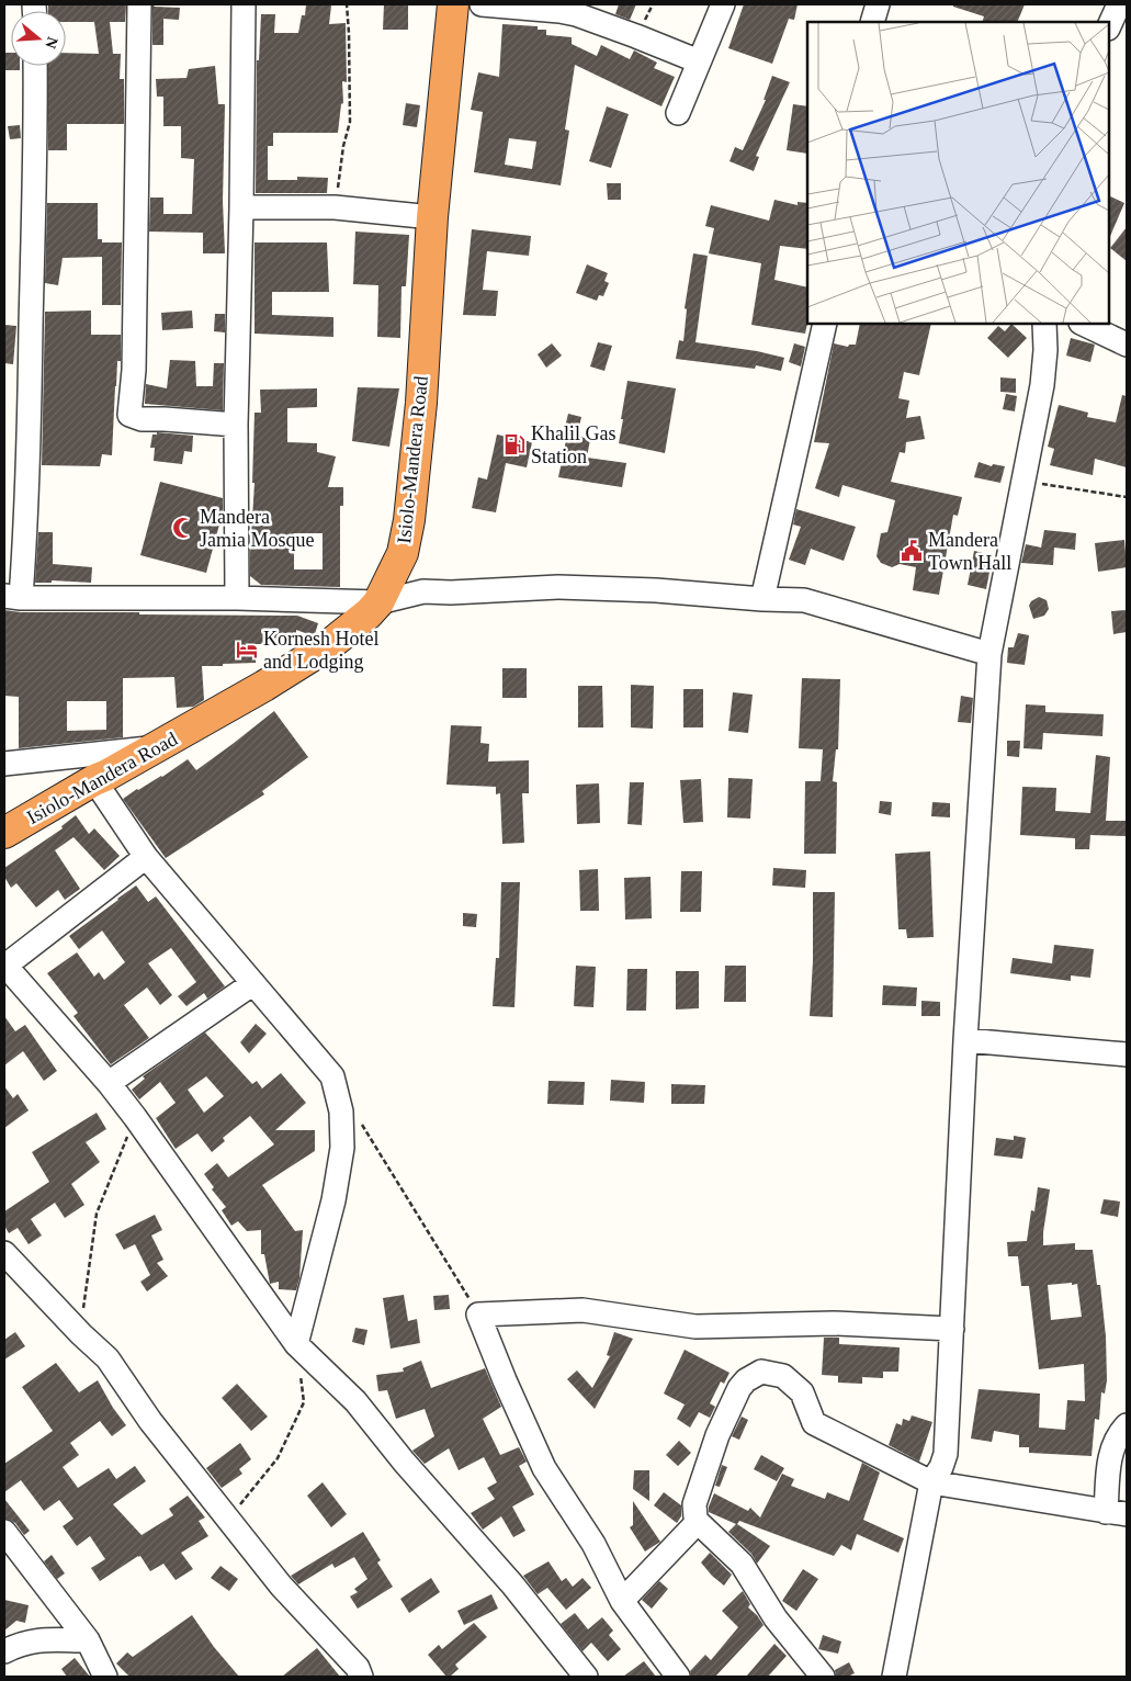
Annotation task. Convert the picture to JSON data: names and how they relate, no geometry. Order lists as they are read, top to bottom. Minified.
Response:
{"streets":{"highway":["Isiolo-Mandera Road"]},"places":{"fuel station":["Khalil Gas Station"],"mosque":["Mandera Jamia Mosque"],"public building":["Mandera Town Hall"],"hotel":["Kornesh Hotel and Lodging"]},"north":"right"}
